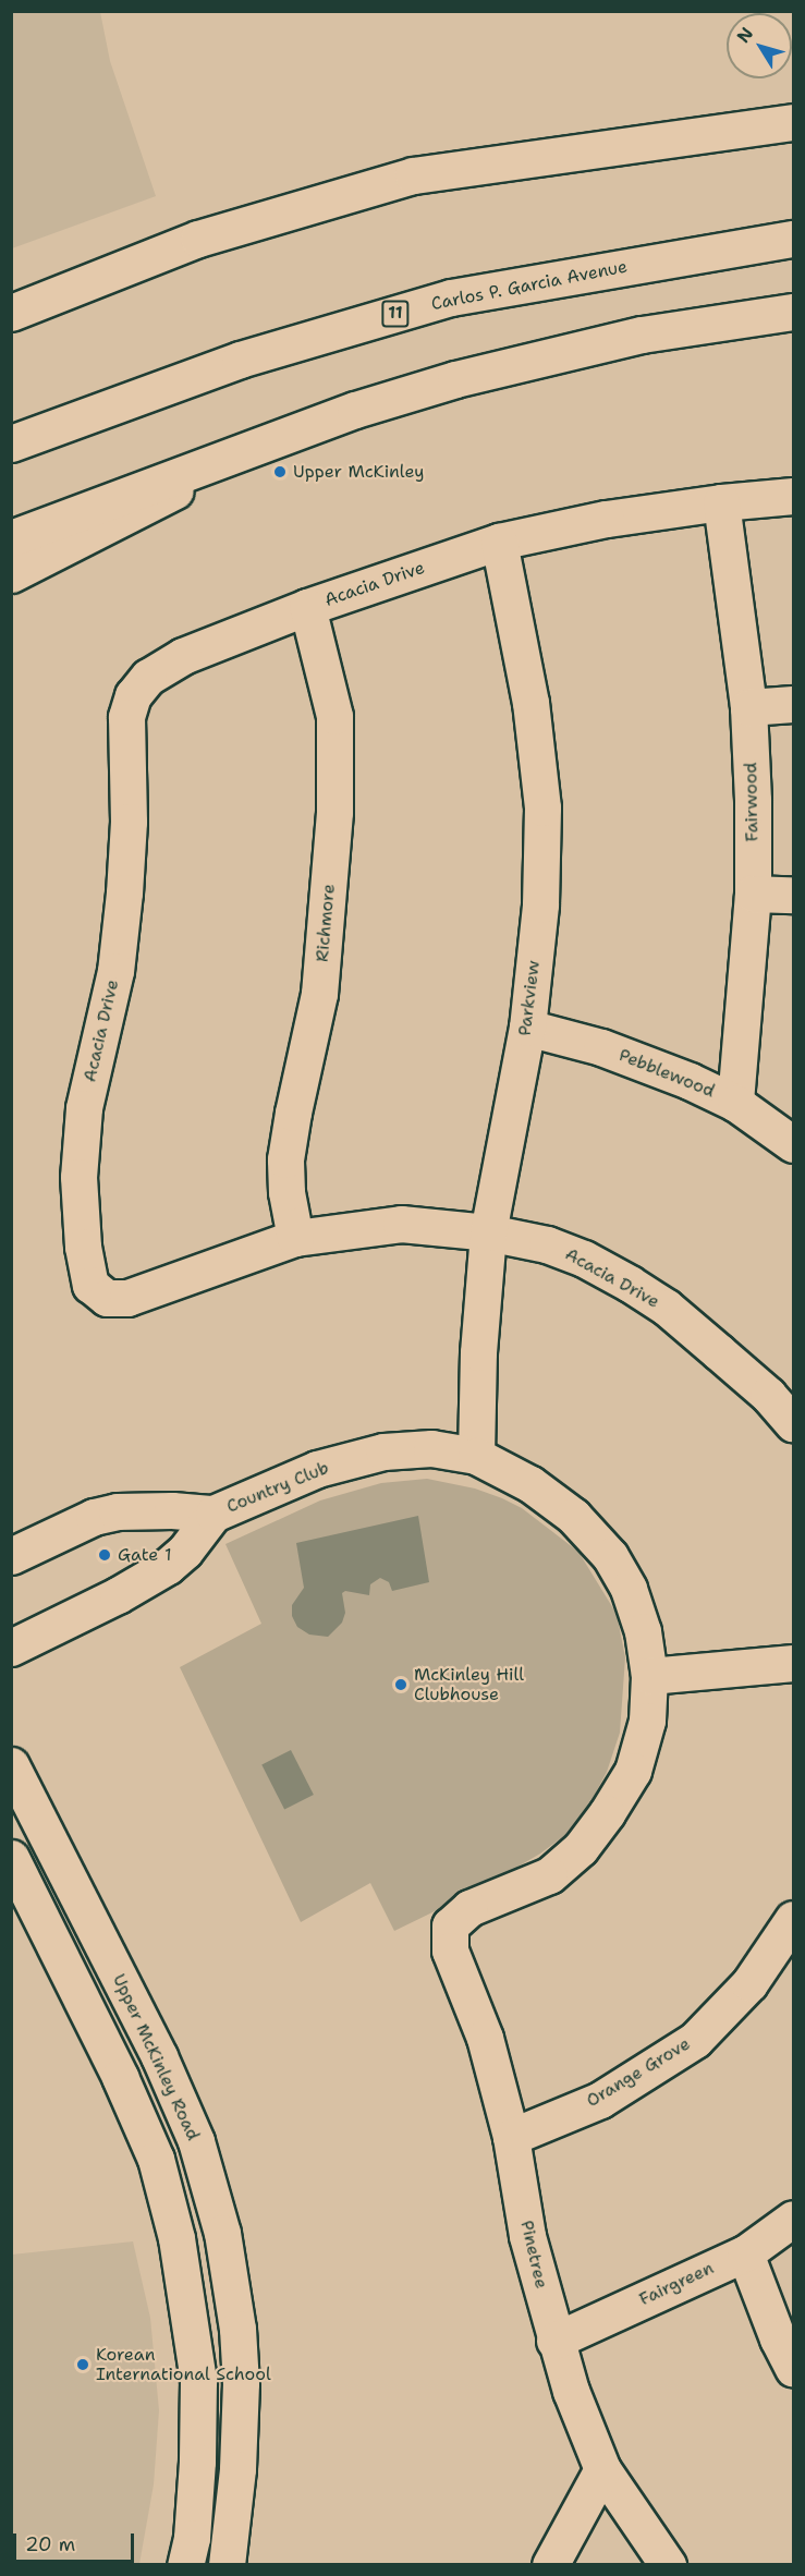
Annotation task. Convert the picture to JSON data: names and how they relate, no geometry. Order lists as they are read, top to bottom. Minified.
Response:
{"streets":{"street":["Carlos P. Garcia Avenue","11","Acacia Drive","Fairwood","Richmore","Parkview","Pebblewood","Country Club","Upper McKinley Road","Orange Grove","Pinetree","Fairgreen"]},"crossings":[["Acacia Drive","Fairwood"],["Acacia Drive","Richmore"],["Acacia Drive","Parkview"],["Fairwood","Pebblewood"],["Parkview","Pebblewood"],["Parkview","Country Club"],["Country Club","Pinetree"],["Orange Grove","Pinetree"],["Pinetree","Fairgreen"]],"places":["Upper McKinley","Gate 1","McKinley Hill Clubhouse","Korean International School"],"scale_bar":"20 m","north":"top left"}
